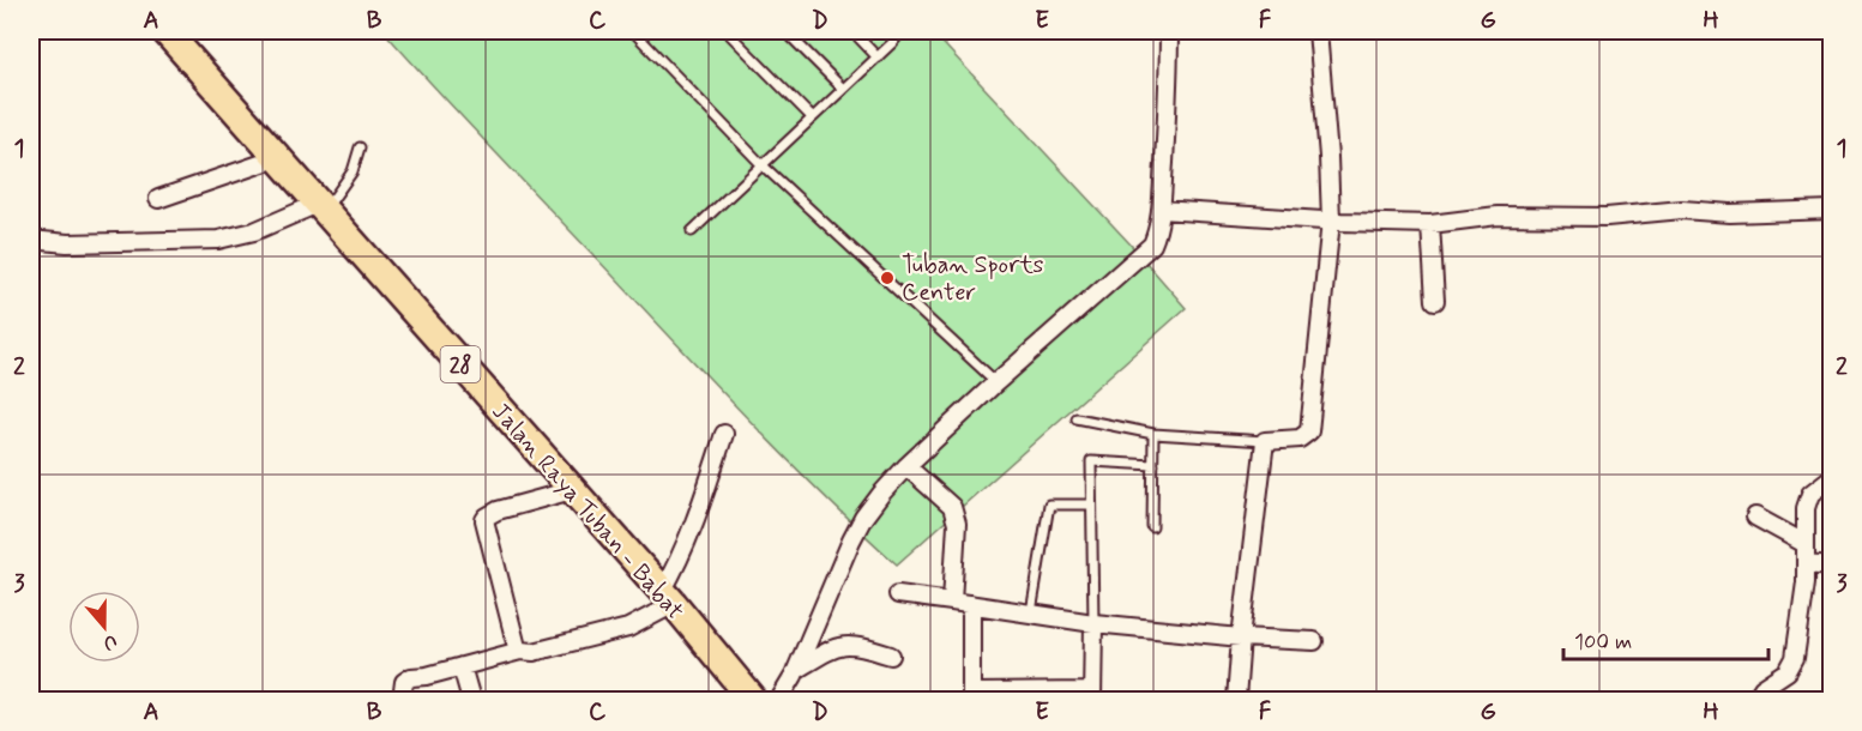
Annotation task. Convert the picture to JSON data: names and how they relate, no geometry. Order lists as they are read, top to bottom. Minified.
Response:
{"streets":{"highway":["28","Jalan Raya Tuban - Babat"]},"places":["Tuban Sports Center"],"scale_bar":"100 m","north":"bottom","grid":{"columns":["A","B","C","D","E","F","G","H"],"rows":["1","2","3"]}}
